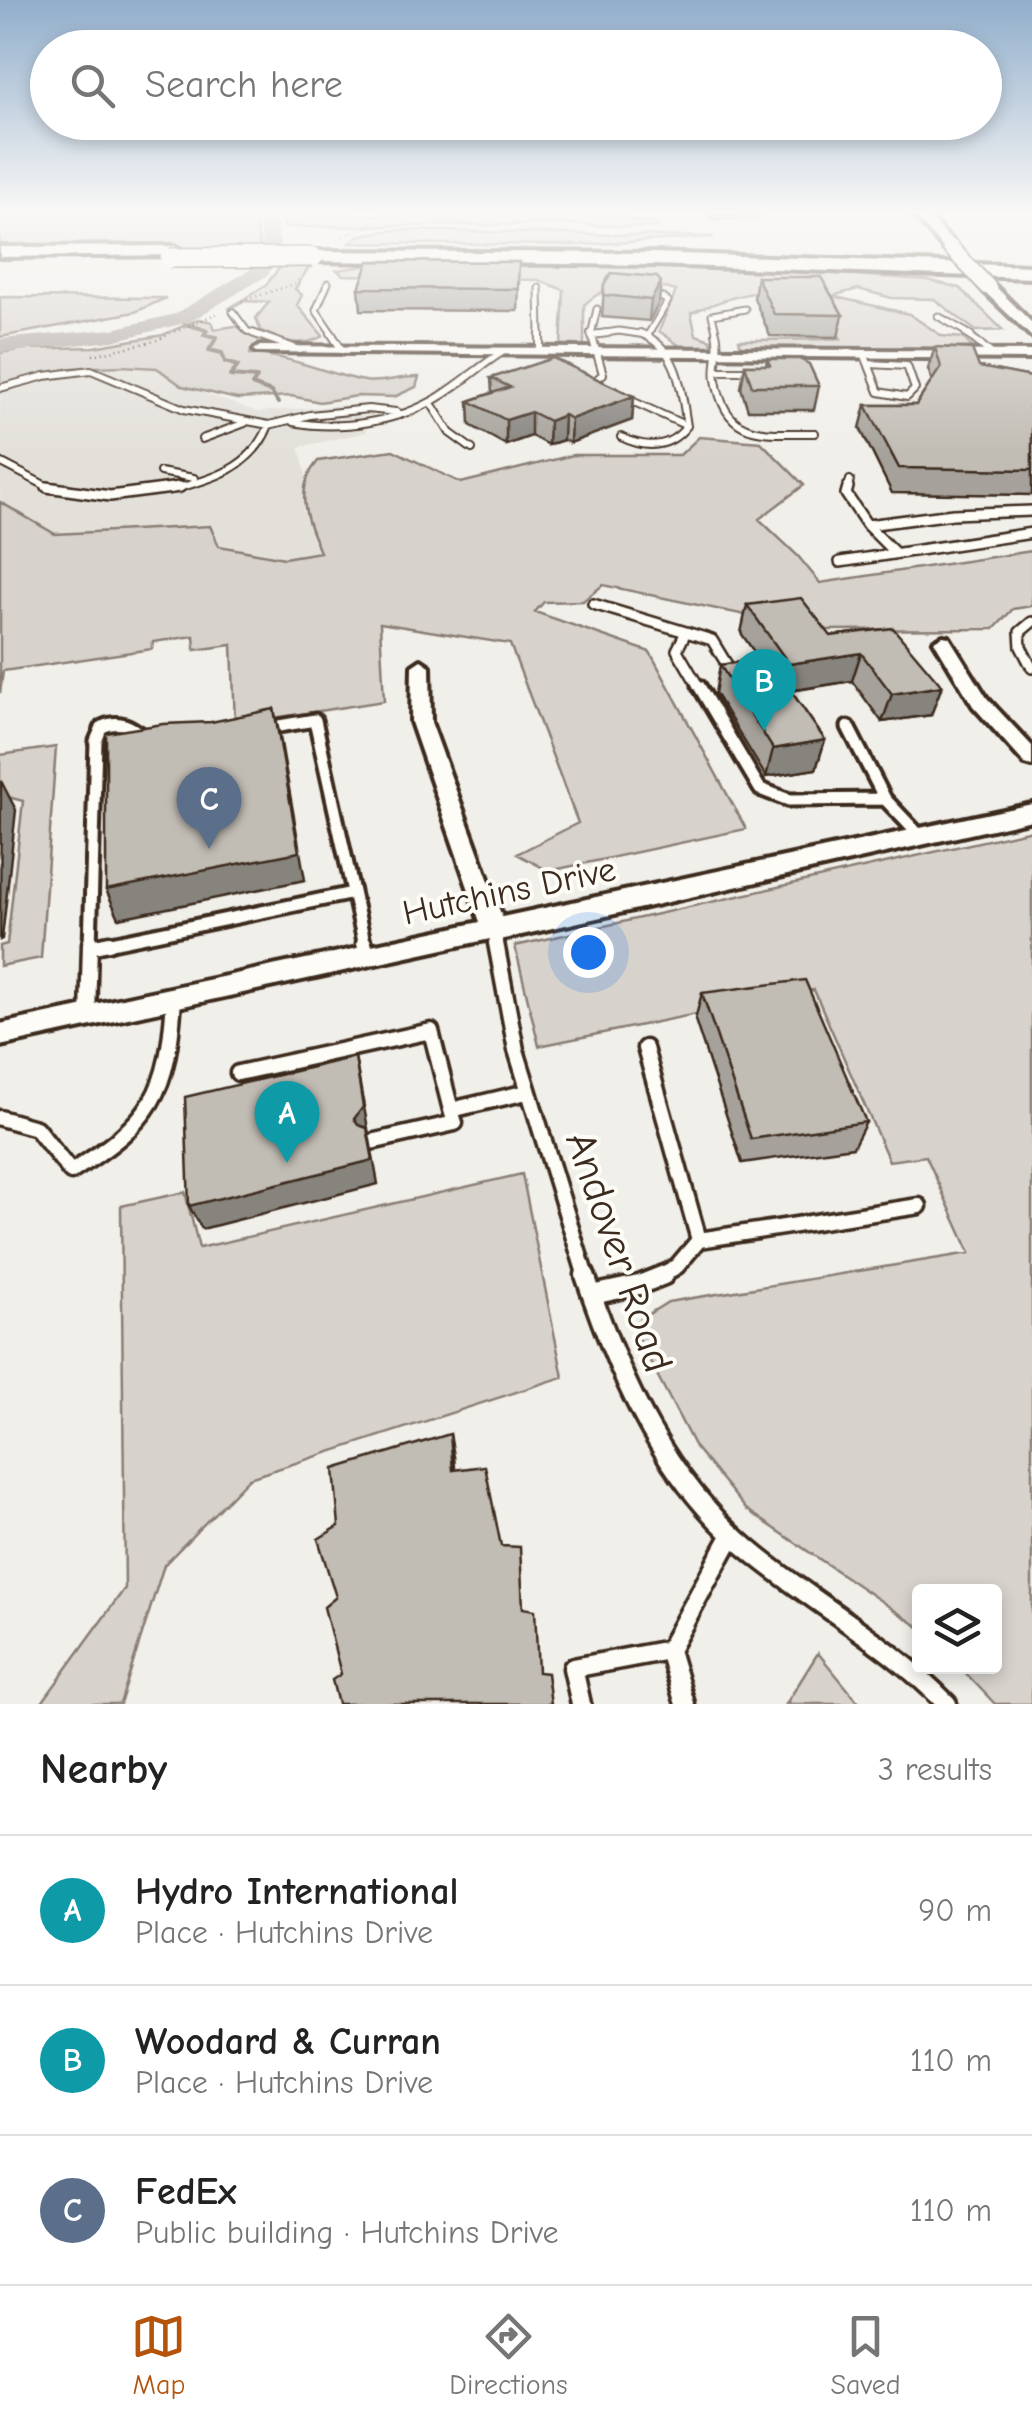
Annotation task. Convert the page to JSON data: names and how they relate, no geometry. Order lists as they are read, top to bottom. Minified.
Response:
{"streets":{"street":["Hutchins Drive"],"lane":["Andover Road"]},"crossings":[["Hutchins Drive","Andover Road"]],"page":{"search":"Search here","pins":["B","C","A"],"heading":["Nearby","3 results"],"list":[{"mark":"A","name":"Hydro International","note":"Place · Hutchins Drive","value":"90 m"},{"mark":"B","name":"Woodard & Curran","note":"Place · Hutchins Drive","value":"110 m"},{"mark":"C","name":"FedEx","note":"Public building · Hutchins Drive","value":"110 m"}],"nav":["Map","Directions","Saved"]}}
